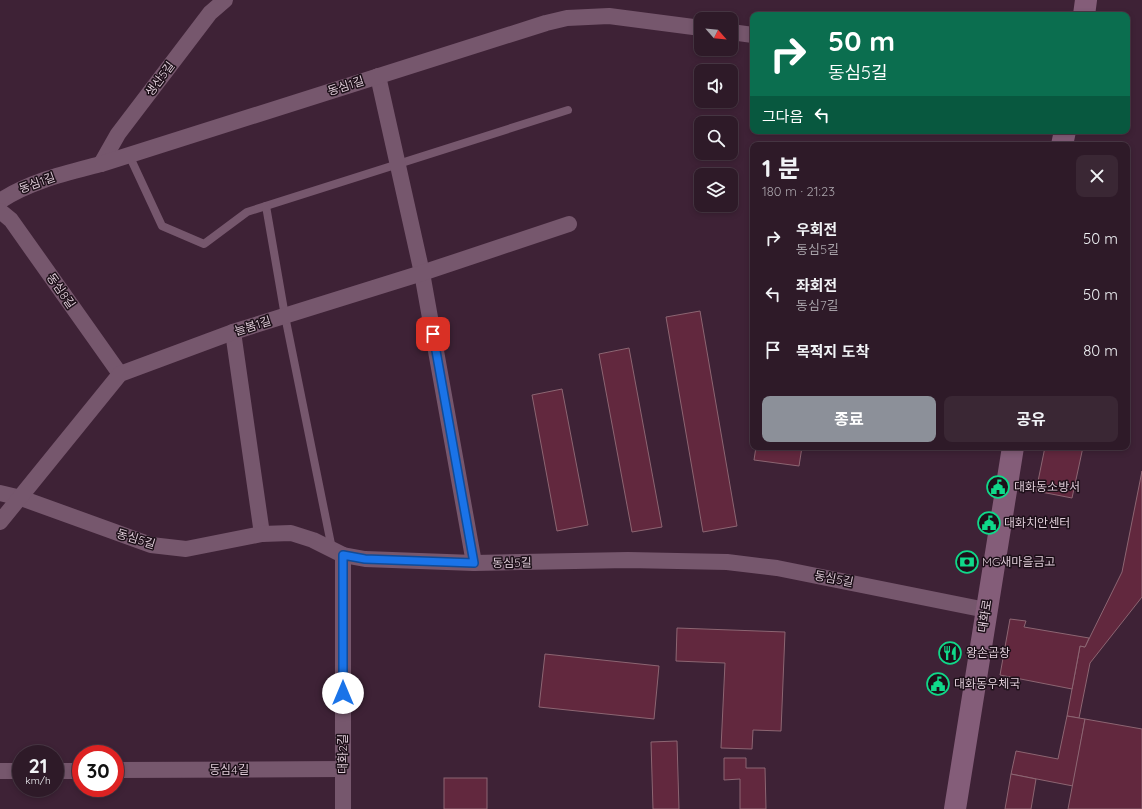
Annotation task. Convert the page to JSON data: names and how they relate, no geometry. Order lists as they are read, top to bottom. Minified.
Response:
{"streets":{"main road":["대화로"],"street":["생산5길","동심1길","동심8길","늘봄1길","동심5길","대화2길","동심4길"]},"crossings":[["생산5길","동심1길"],["동심8길","늘봄1길"],["동심5길","대화로"],["동심5길","대화2길"],["대화2길","동심4길"]],"places":{"public building":["대화동소방서","대화치안센터","대화동우체국"],"bank":["MG새마을금고"],"restaurant":["왕손곱창"]},"north":"bottom right","page":{"turn":["50 m","동심5길"],"then":"그다음","heading":["1 분","180 m · 21:23"],"list":[{"name":"우회전","note":"동심5길","value":"50 m"},{"name":"좌회전","note":"동심7길","value":"50 m"},{"name":"목적지 도착","value":"80 m"}],"buttons":["종료","공유"],"speed":"21 km/h","limit":"30"}}
